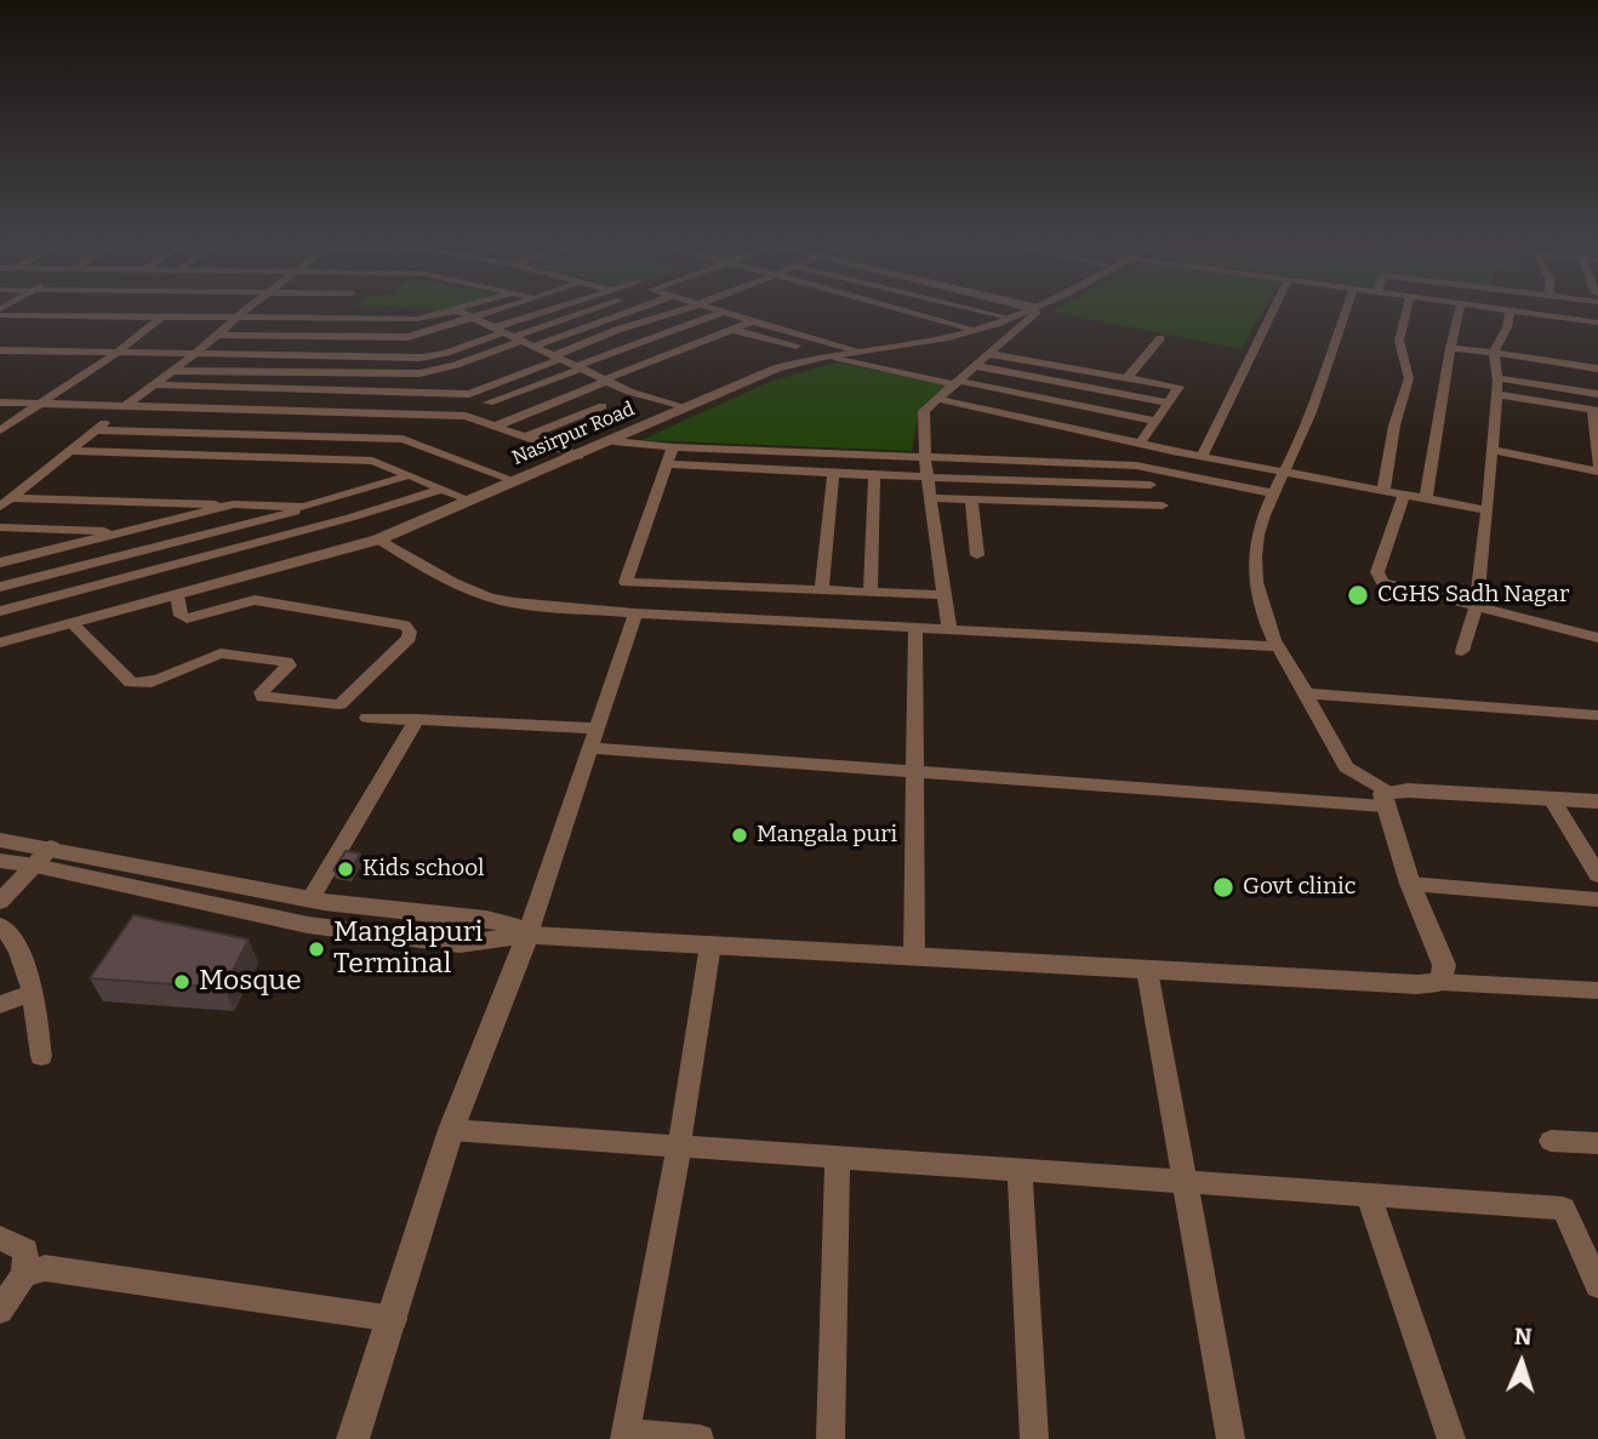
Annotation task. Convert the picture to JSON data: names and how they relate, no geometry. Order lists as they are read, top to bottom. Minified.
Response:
{"streets":{"street":["Nasirpur Road"]},"places":["CGHS Sadh Nagar","Mangala puri","Kids school","Govt clinic","Manglapuri Terminal","Mosque"],"north":"top"}
